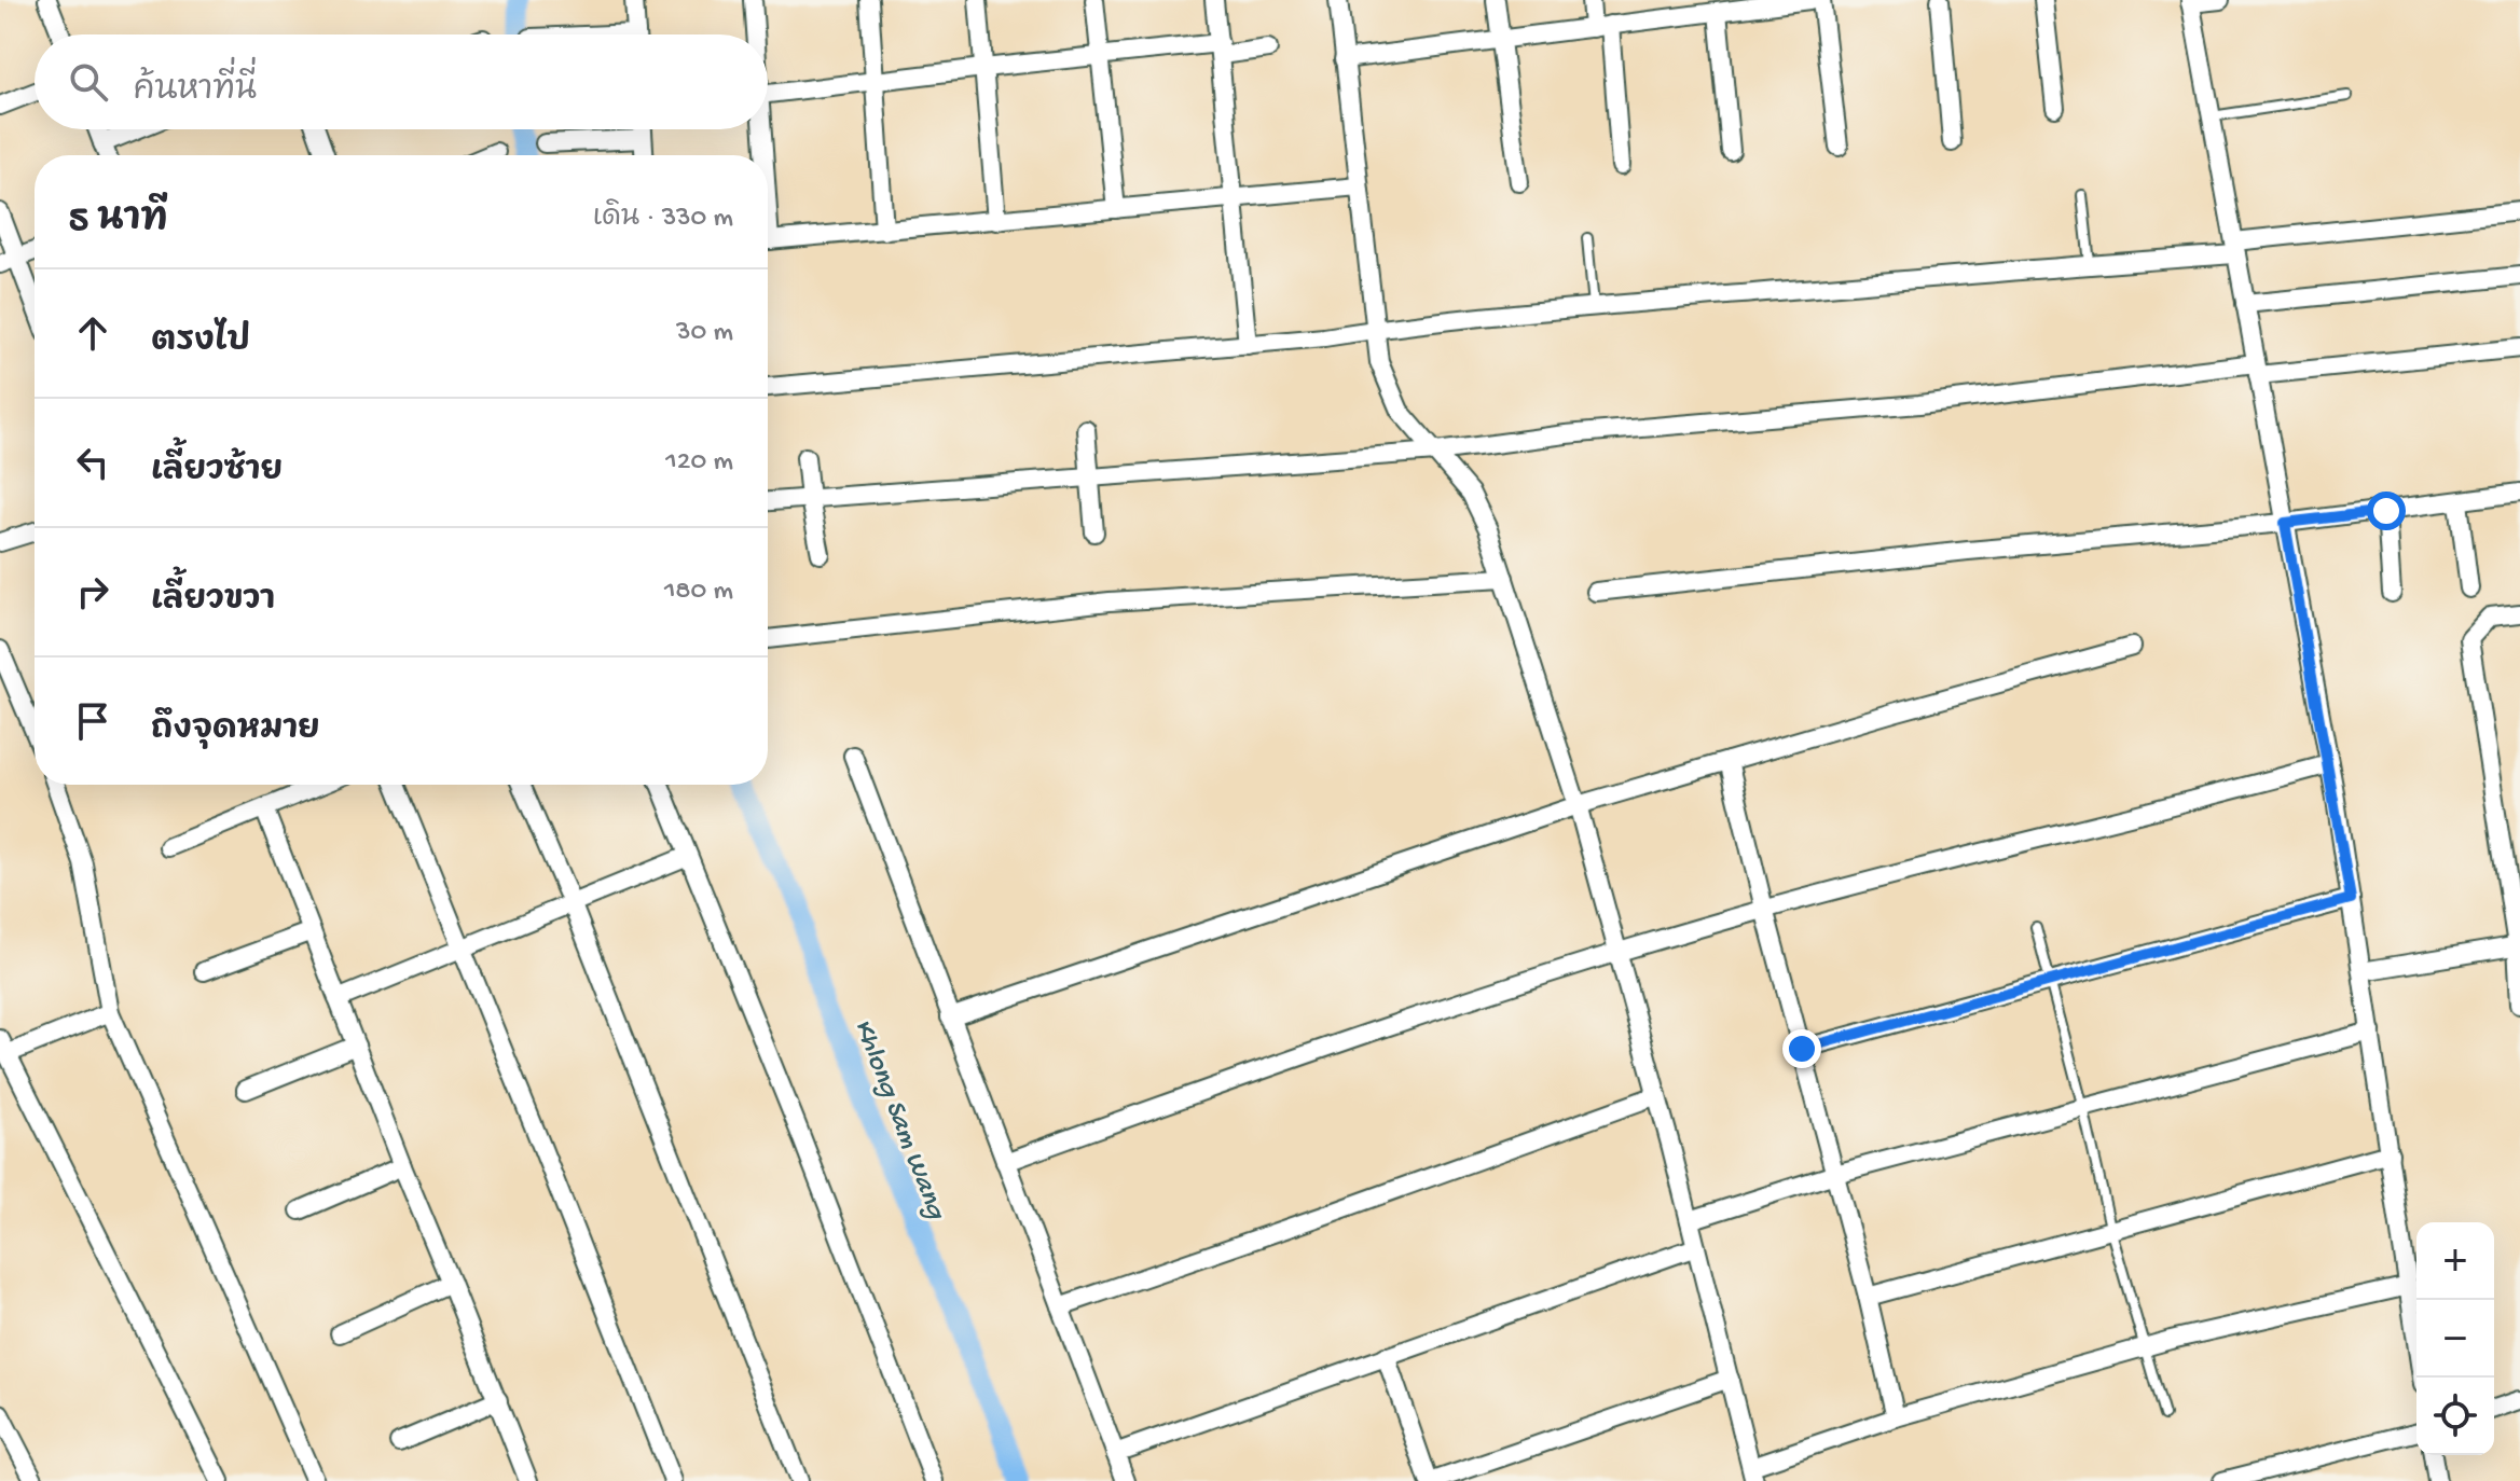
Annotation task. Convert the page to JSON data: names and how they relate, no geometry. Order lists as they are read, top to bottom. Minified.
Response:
{"water":["Khlong Sam Wang"],"page":{"search":"ค้นหาที่นี่","heading":["5 นาที","เดิน · 330 m"],"list":[["ตรงไป","30 m"],["เลี้ยวซ้าย","120 m"],["เลี้ยวขวา","180 m"],"ถึงจุดหมาย"],"map_buttons":["+","−"]}}
